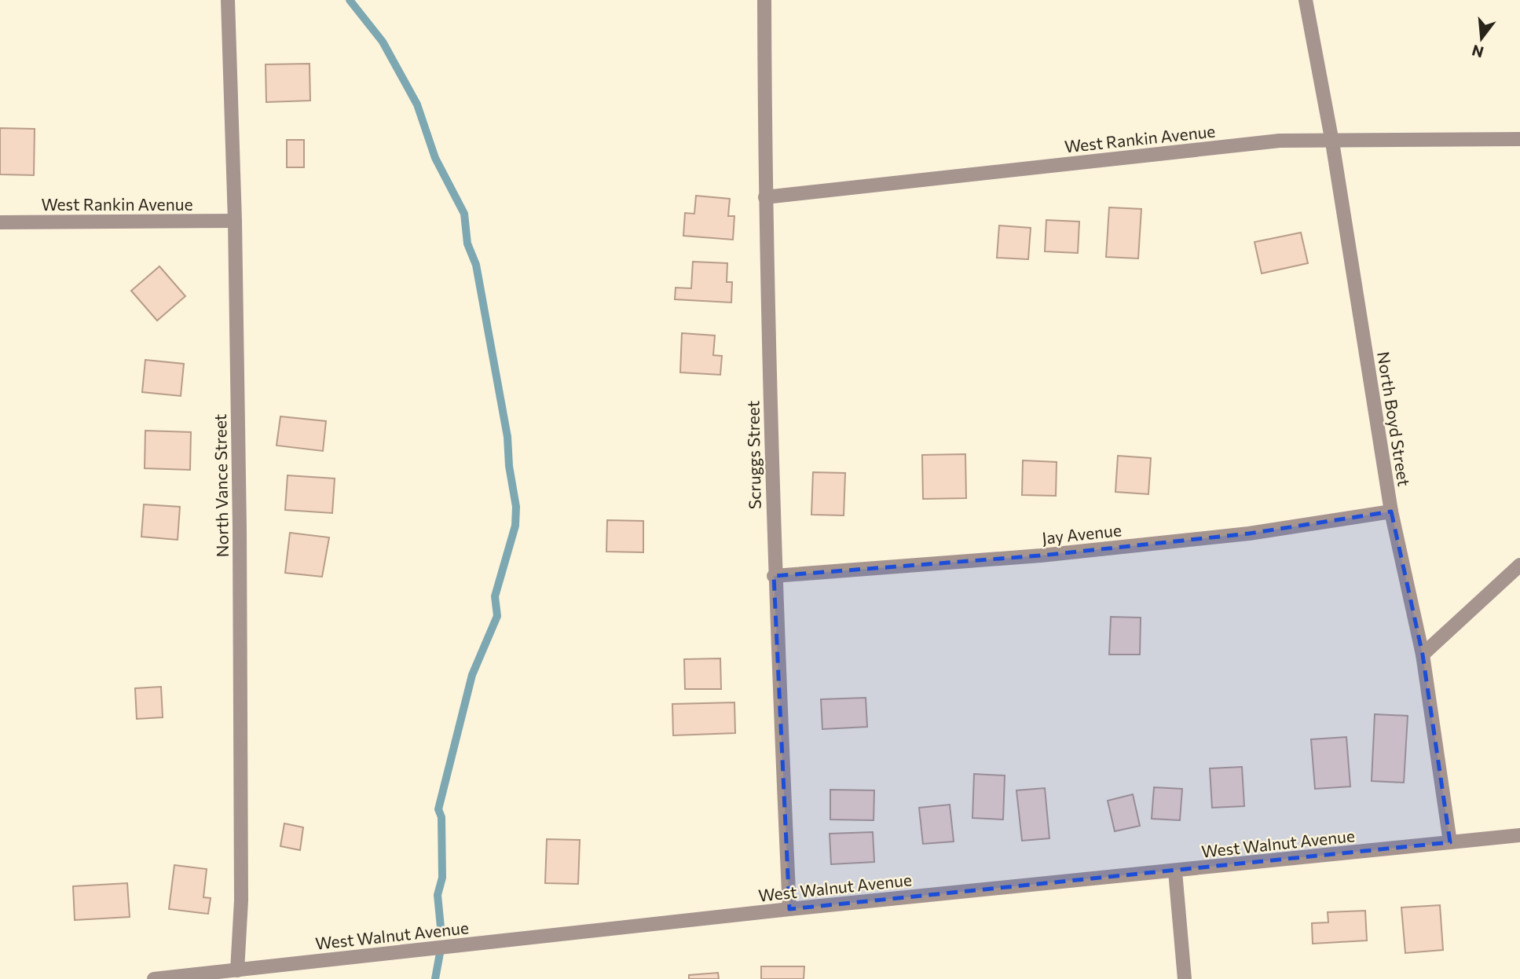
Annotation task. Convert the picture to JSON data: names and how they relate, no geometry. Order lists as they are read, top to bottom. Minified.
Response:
{"streets":{"street":["West Rankin Avenue","North Boyd Street","Scruggs Street","North Vance Street","Jay Avenue","West Walnut Avenue"]},"crossings":[["West Rankin Avenue","North Boyd Street"],["West Rankin Avenue","Scruggs Street"],["West Rankin Avenue","North Vance Street"],["North Boyd Street","Jay Avenue"],["North Boyd Street","West Walnut Avenue"],["Scruggs Street","Jay Avenue"],["Scruggs Street","West Walnut Avenue"],["North Vance Street","West Walnut Avenue"]],"north":"bottom"}
